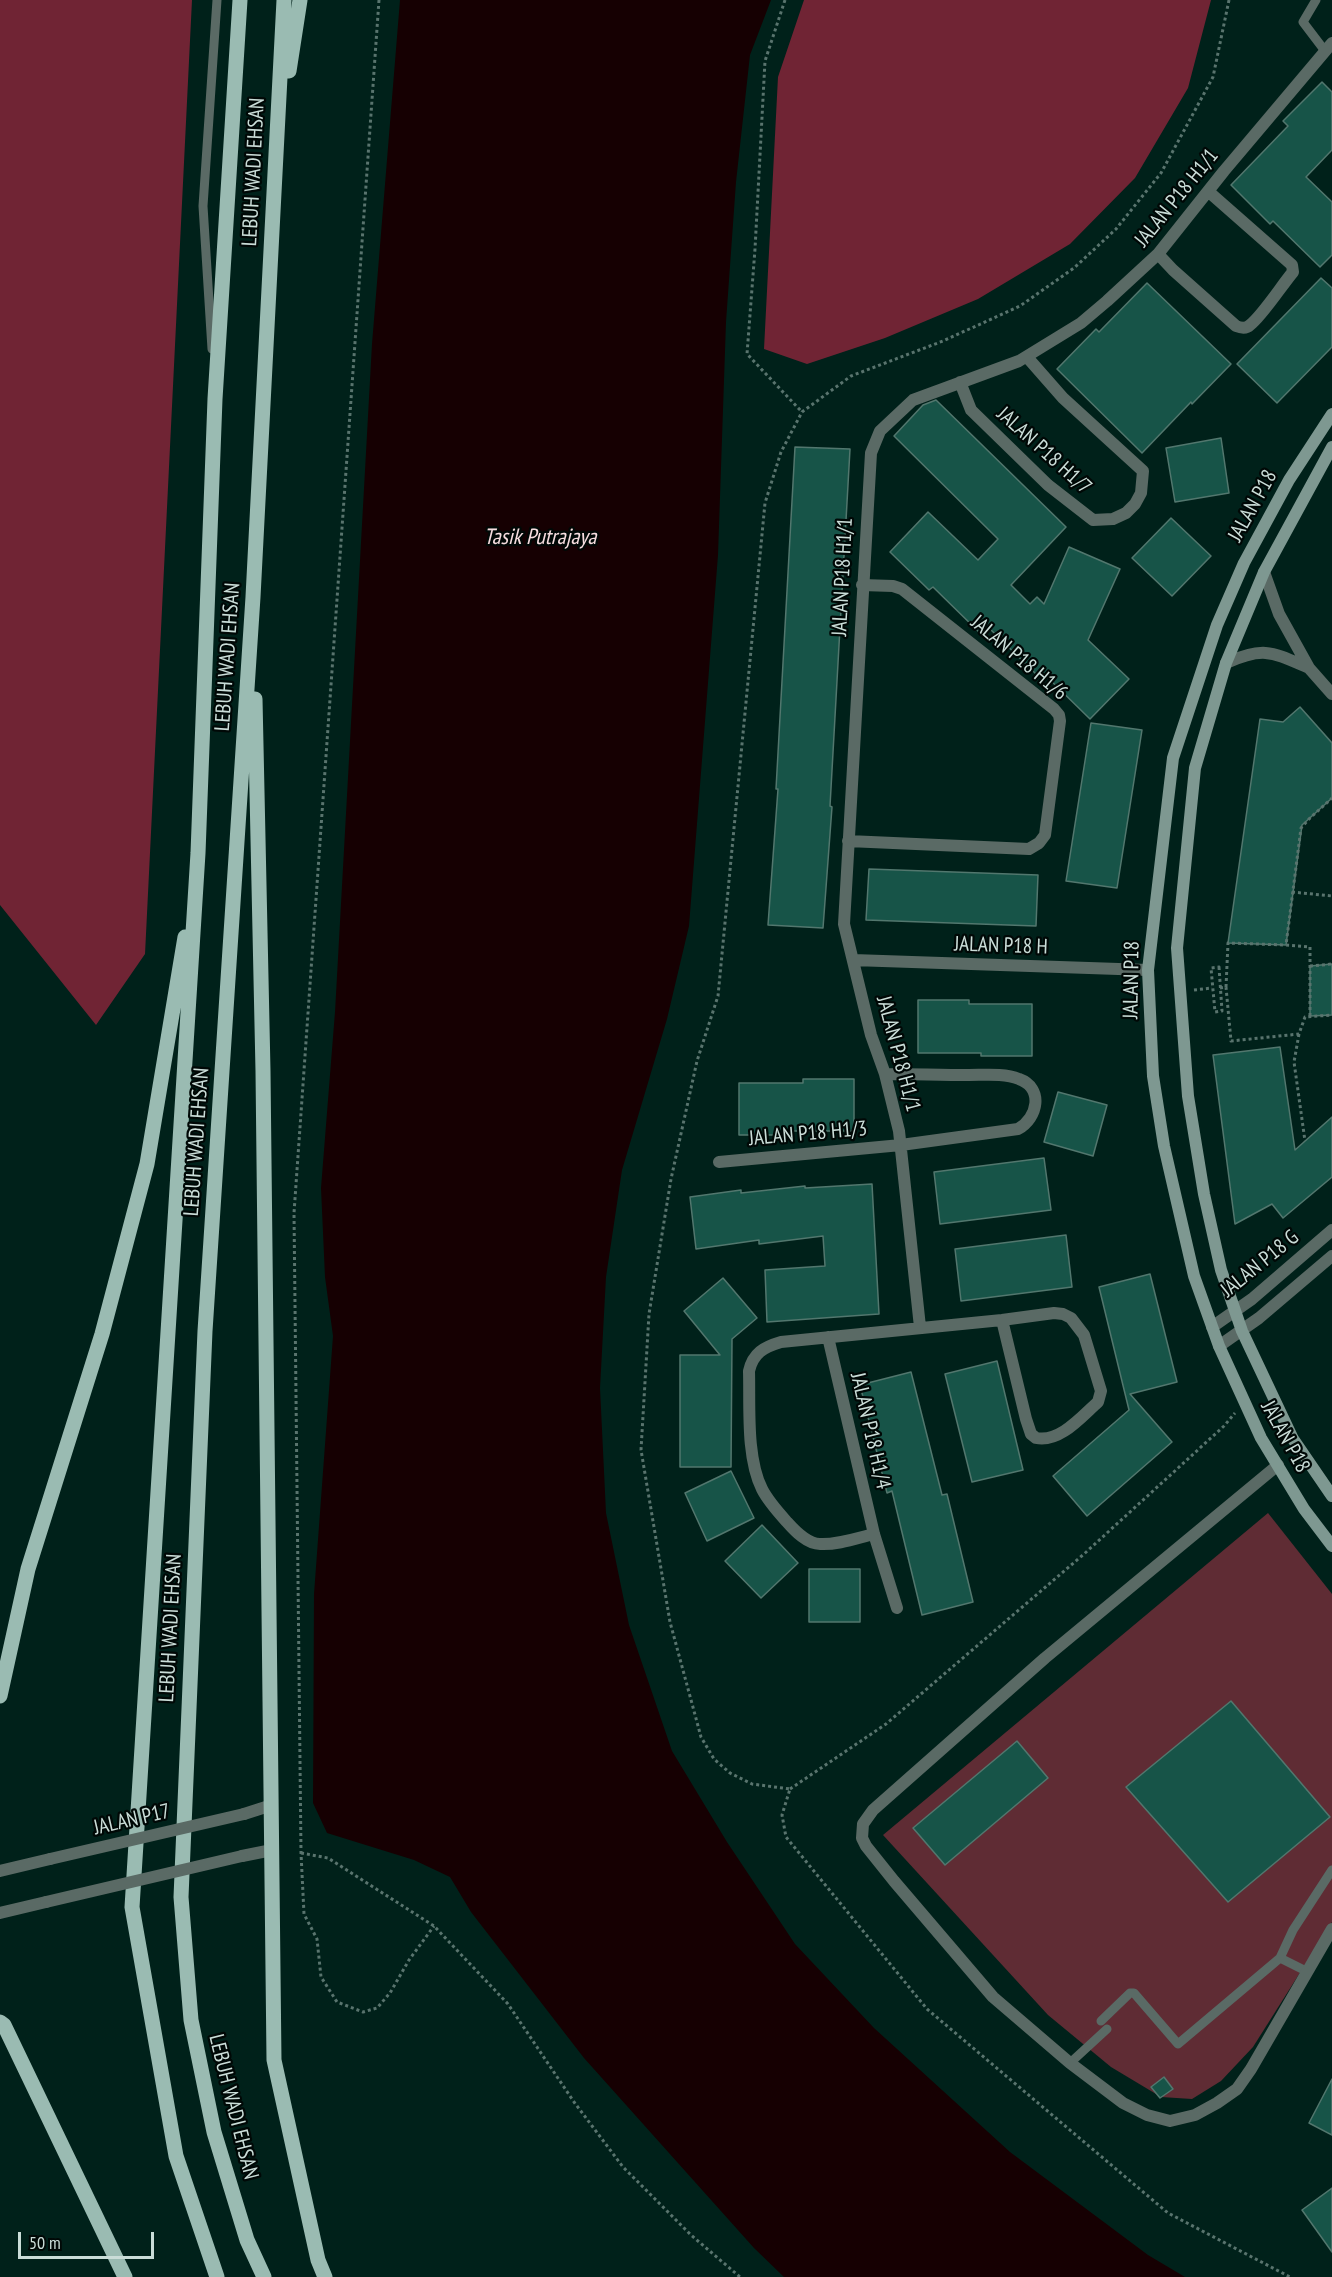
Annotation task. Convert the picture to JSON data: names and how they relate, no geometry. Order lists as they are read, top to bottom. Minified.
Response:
{"streets":{"main road":["LEBUH WADI EHSAN"],"street":["JALAN P18 H1/1","JALAN P18 H1/7","JALAN P18","JALAN P18 H1/6","JALAN P18 H","JALAN P18 H1/3","JALAN P18 G","JALAN P18 H1/4","JALAN P17"]},"crossings":[["JALAN P18 H1/1","JALAN P18 H1/7"],["JALAN P18 H1/1","JALAN P18 H1/6"],["JALAN P18 H1/1","JALAN P18 H"],["JALAN P18 H1/1","JALAN P18 H1/3"],["JALAN P18","JALAN P18 H"],["JALAN P18","JALAN P18 G"]],"water":["Tasik Putrajaya"],"scale_bar":"50 m"}
